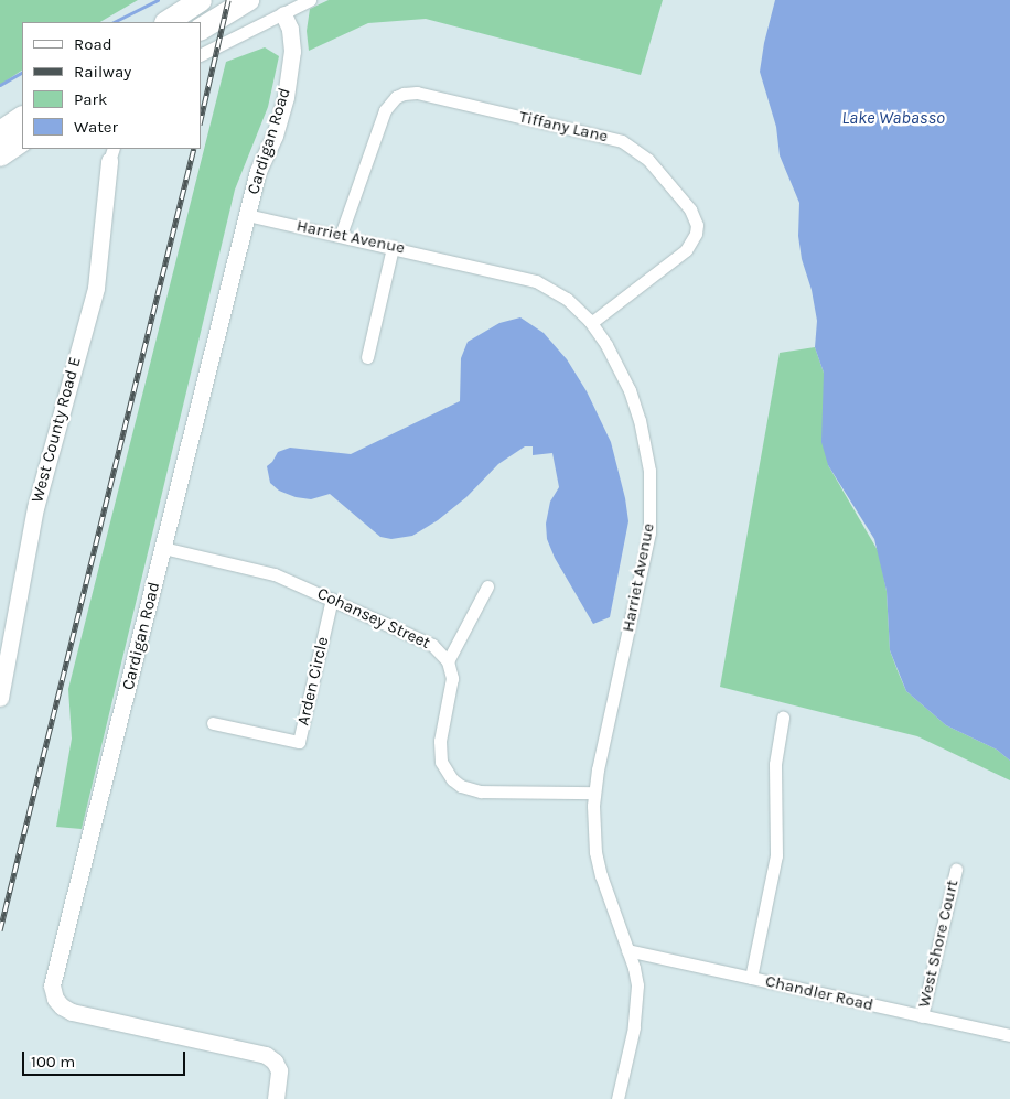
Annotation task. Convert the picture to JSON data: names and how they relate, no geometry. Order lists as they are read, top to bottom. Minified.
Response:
{"streets":{"street":["Tiffany Lane","Cardigan Road","Harriet Avenue","West County Road E","Cohansey Street","Arden Circle","West Shore Court","Chandler Road"]},"crossings":[["Tiffany Lane","Harriet Avenue"],["Cardigan Road","Harriet Avenue"],["Cardigan Road","Cohansey Street"],["Harriet Avenue","Cohansey Street"],["Harriet Avenue","Chandler Road"],["Cohansey Street","Arden Circle"],["West Shore Court","Chandler Road"]],"water":["Lake Wabasso"],"legend":["Road","Railway","Park","Water"],"scale_bar":"100 m"}
